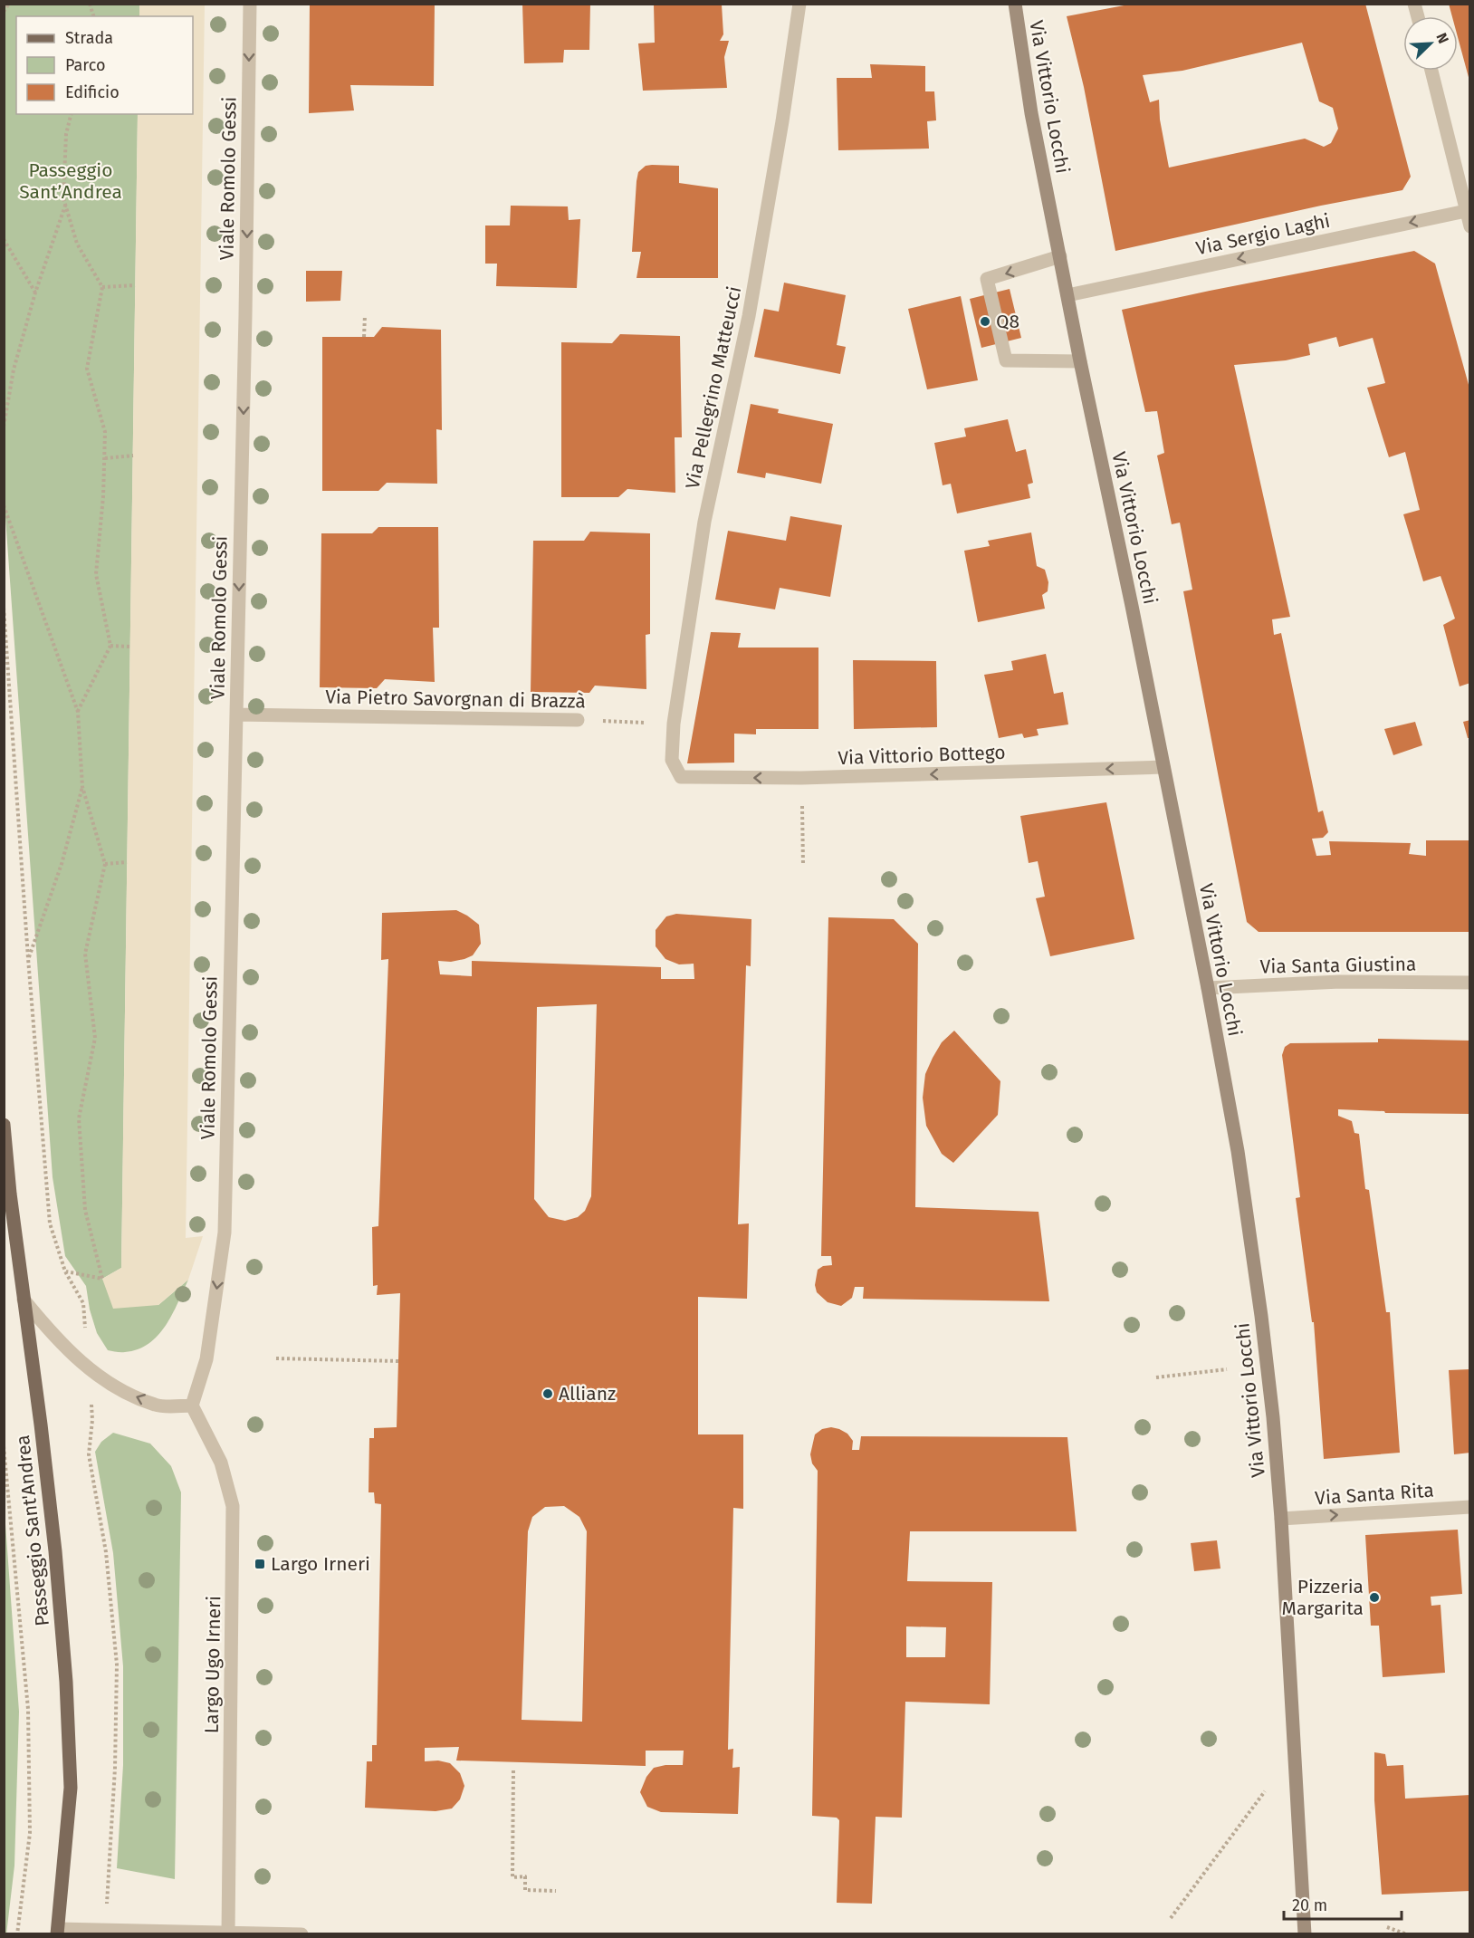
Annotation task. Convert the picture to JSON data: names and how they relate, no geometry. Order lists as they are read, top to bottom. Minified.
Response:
{"streets":{"main road":["Via Vittorio Locchi","Passeggio Sant'Andrea"],"street":["Viale Romolo Gessi","Via Sergio Laghi","Via Pellegrino Matteucci","Via Pietro Savorgnan di Brazzà","Via Vittorio Bottego","Via Santa Giustina","Via Santa Rita","Largo Ugo Irneri"]},"crossings":[["Via Vittorio Locchi","Via Sergio Laghi"],["Via Vittorio Locchi","Via Vittorio Bottego"],["Via Vittorio Locchi","Via Santa Giustina"],["Via Vittorio Locchi","Via Santa Rita"],["Viale Romolo Gessi","Via Pietro Savorgnan di Brazzà"],["Viale Romolo Gessi","Largo Ugo Irneri"],["Via Pellegrino Matteucci","Via Pietro Savorgnan di Brazzà"],["Via Pellegrino Matteucci","Via Vittorio Bottego"]],"one_way":["Viale Romolo Gessi","Via Sergio Laghi","Via Vittorio Bottego","Via Santa Rita"],"parks":["Passeggio Sant’Andrea"],"places":{"other":["Q8","Allianz","Pizzeria Margarita"],"transit":["Largo Irneri"]},"legend":["Strada","Parco","Edificio"],"scale_bar":"20 m","north":"top right"}
